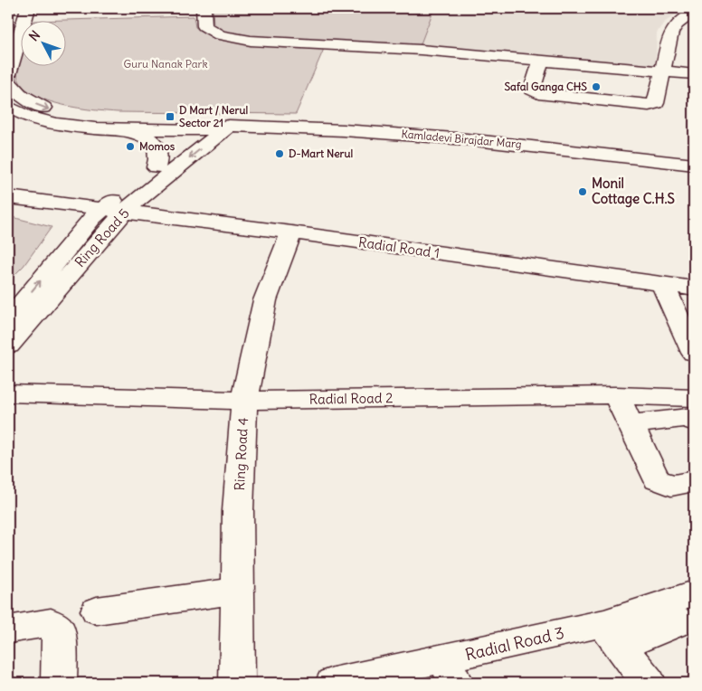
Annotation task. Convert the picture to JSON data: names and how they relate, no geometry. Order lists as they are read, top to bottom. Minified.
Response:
{"streets":{"street":["Kamladevi Birajdar Marg","Ring Road 5","Radial Road 1","Radial Road 2","Ring Road 4","Radial Road 3"]},"crossings":[["Kamladevi Birajdar Marg","Ring Road 5"],["Ring Road 5","Radial Road 1"],["Radial Road 1","Ring Road 4"],["Radial Road 2","Ring Road 4"]],"parks":["Guru Nanak Park"],"places":{"other":["Safal Ganga CHS","Momos","D-Mart Nerul","Monil Cottage C.H.S"],"transit":["D Mart / Nerul Sector 21"]},"north":"top left"}
